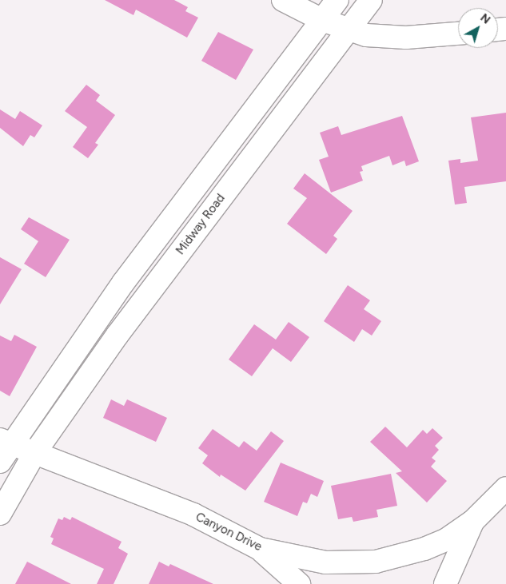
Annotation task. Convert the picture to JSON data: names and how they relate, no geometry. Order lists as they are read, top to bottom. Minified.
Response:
{"streets":{"main road":["Midway Road","Canyon Drive"]},"crossings":[["Midway Road","Canyon Drive"]],"north":"top right"}
